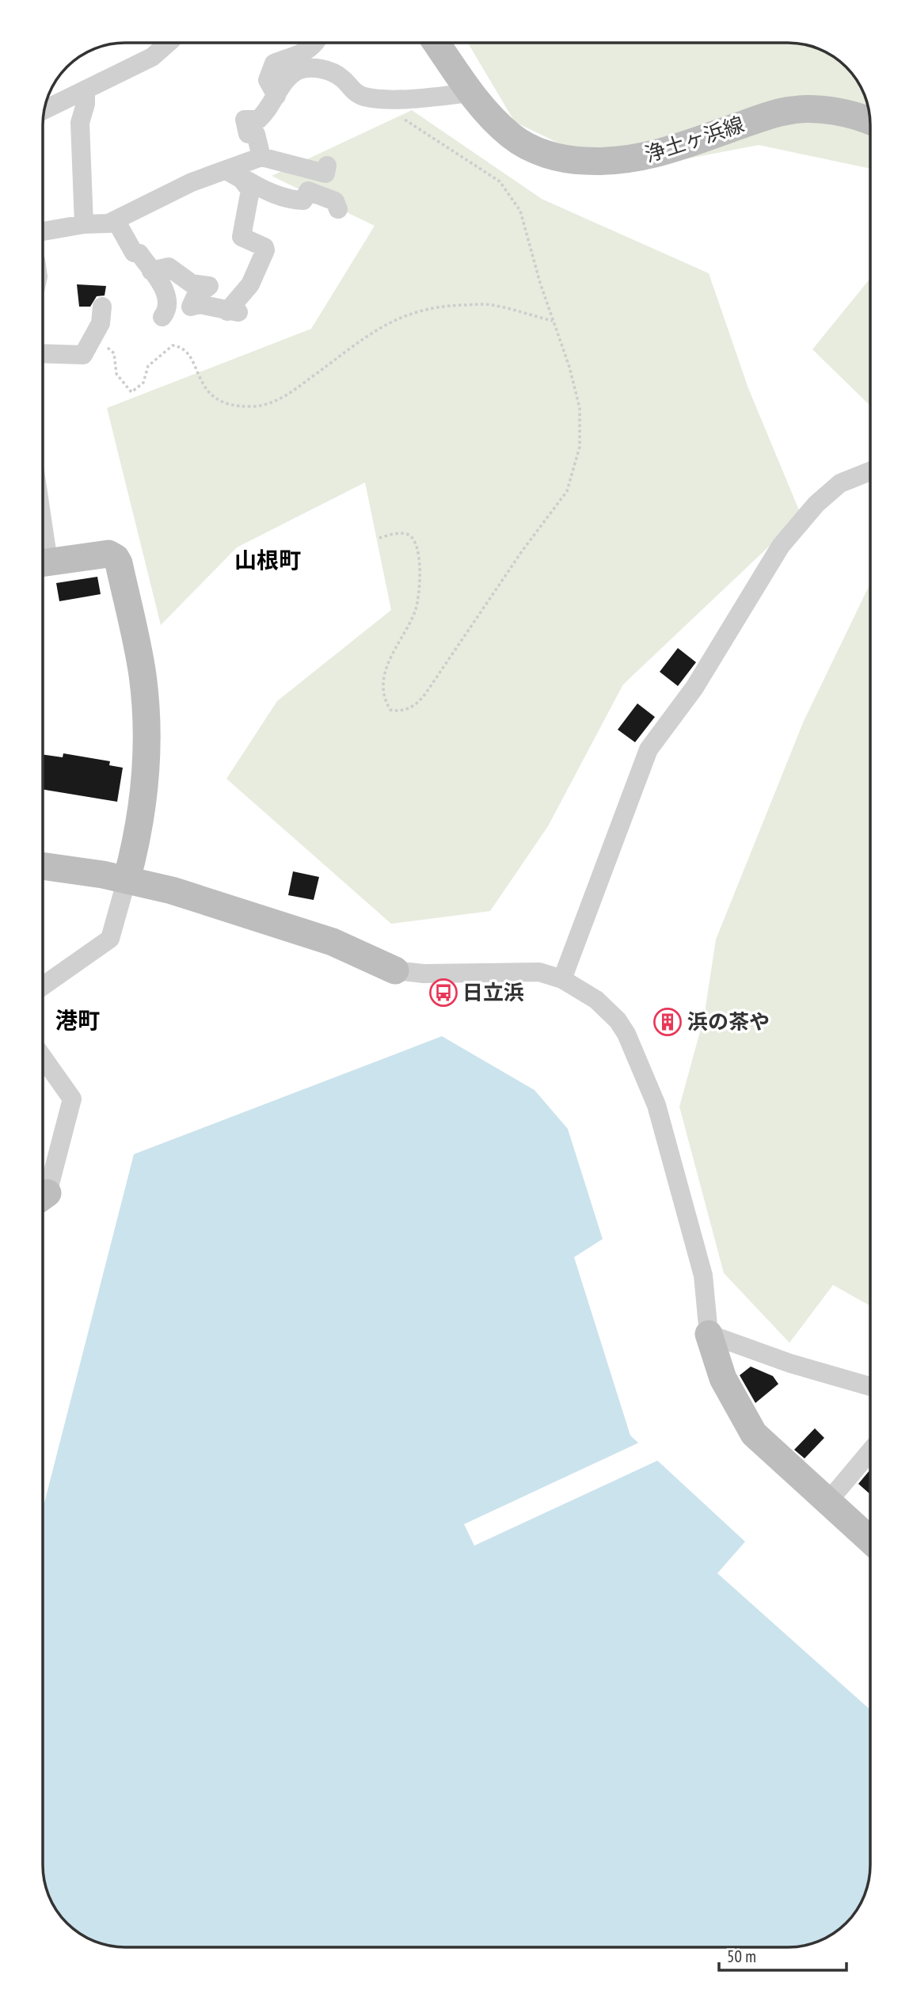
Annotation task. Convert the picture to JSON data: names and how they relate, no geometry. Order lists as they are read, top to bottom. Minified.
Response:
{"streets":{"street":["浄土ヶ浜線"]},"districts":["山根町","港町"],"places":{"bus stop":["日立浜"],"building":["浜の茶や"]},"scale_bar":"50 m"}
